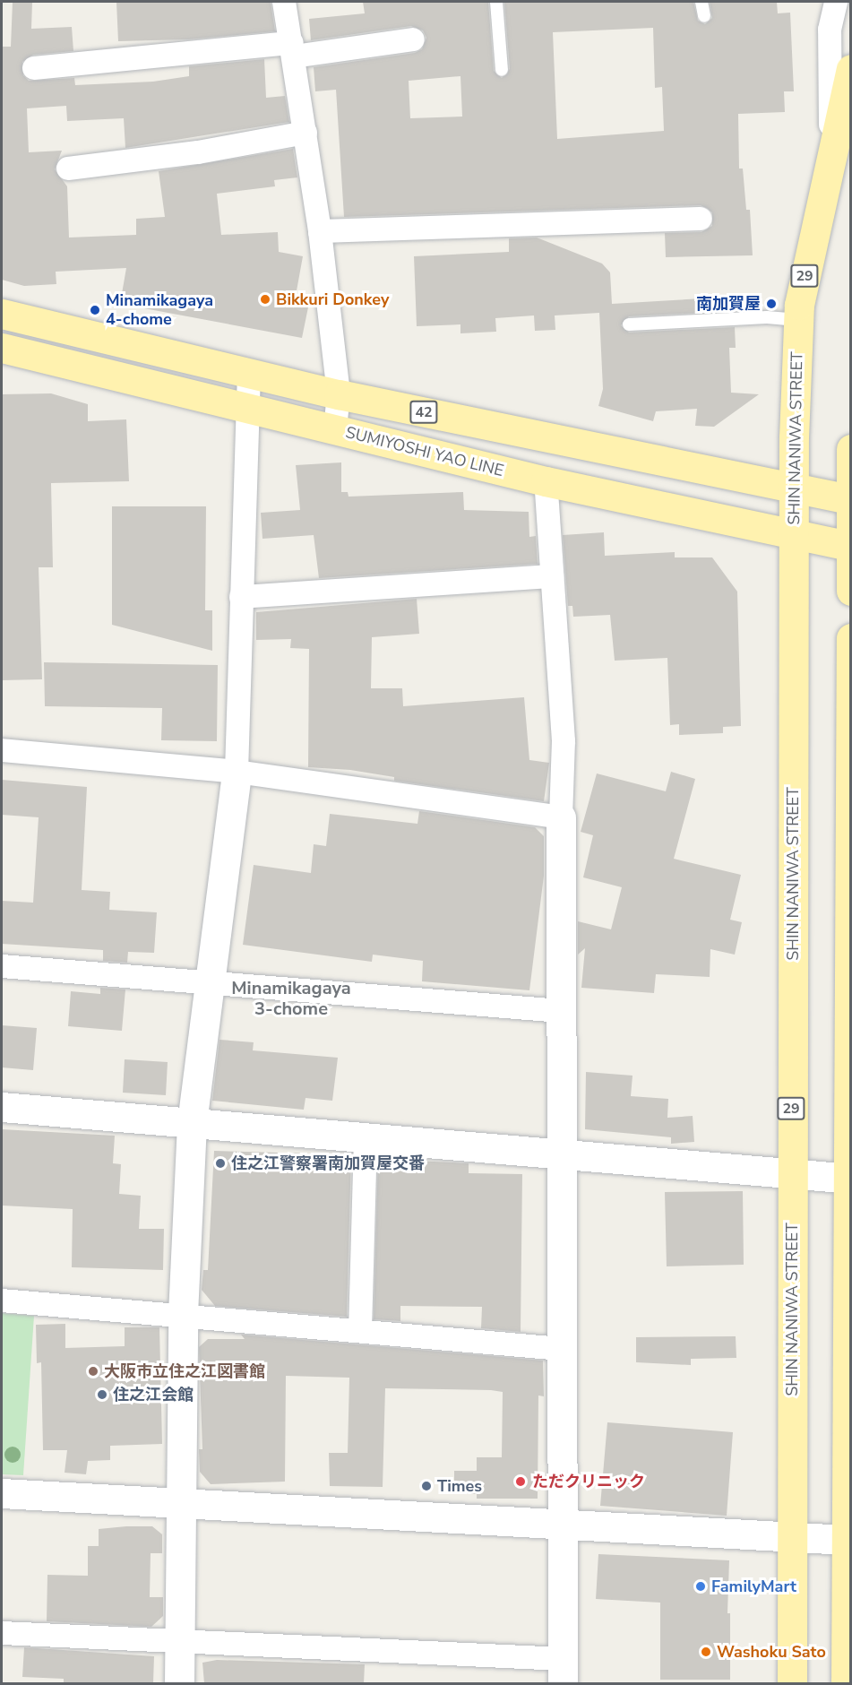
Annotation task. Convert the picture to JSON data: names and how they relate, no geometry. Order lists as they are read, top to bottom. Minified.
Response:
{"streets":{"main road":["29","42","SHIN NANIWA STREET","SUMIYOSHI YAO LINE"]},"crossings":[["42","SHIN NANIWA STREET"],["SHIN NANIWA STREET","SUMIYOSHI YAO LINE"]],"districts":["Minamikagaya 3-chome"],"places":["Bikkuri Donkey","南加賀屋","Minamikagaya 4-chome","住之江警察署南加賀屋交番","大阪市立住之江図書館","住之江会館","ただクリニック","Times","FamilyMart","Washoku Sato"]}
